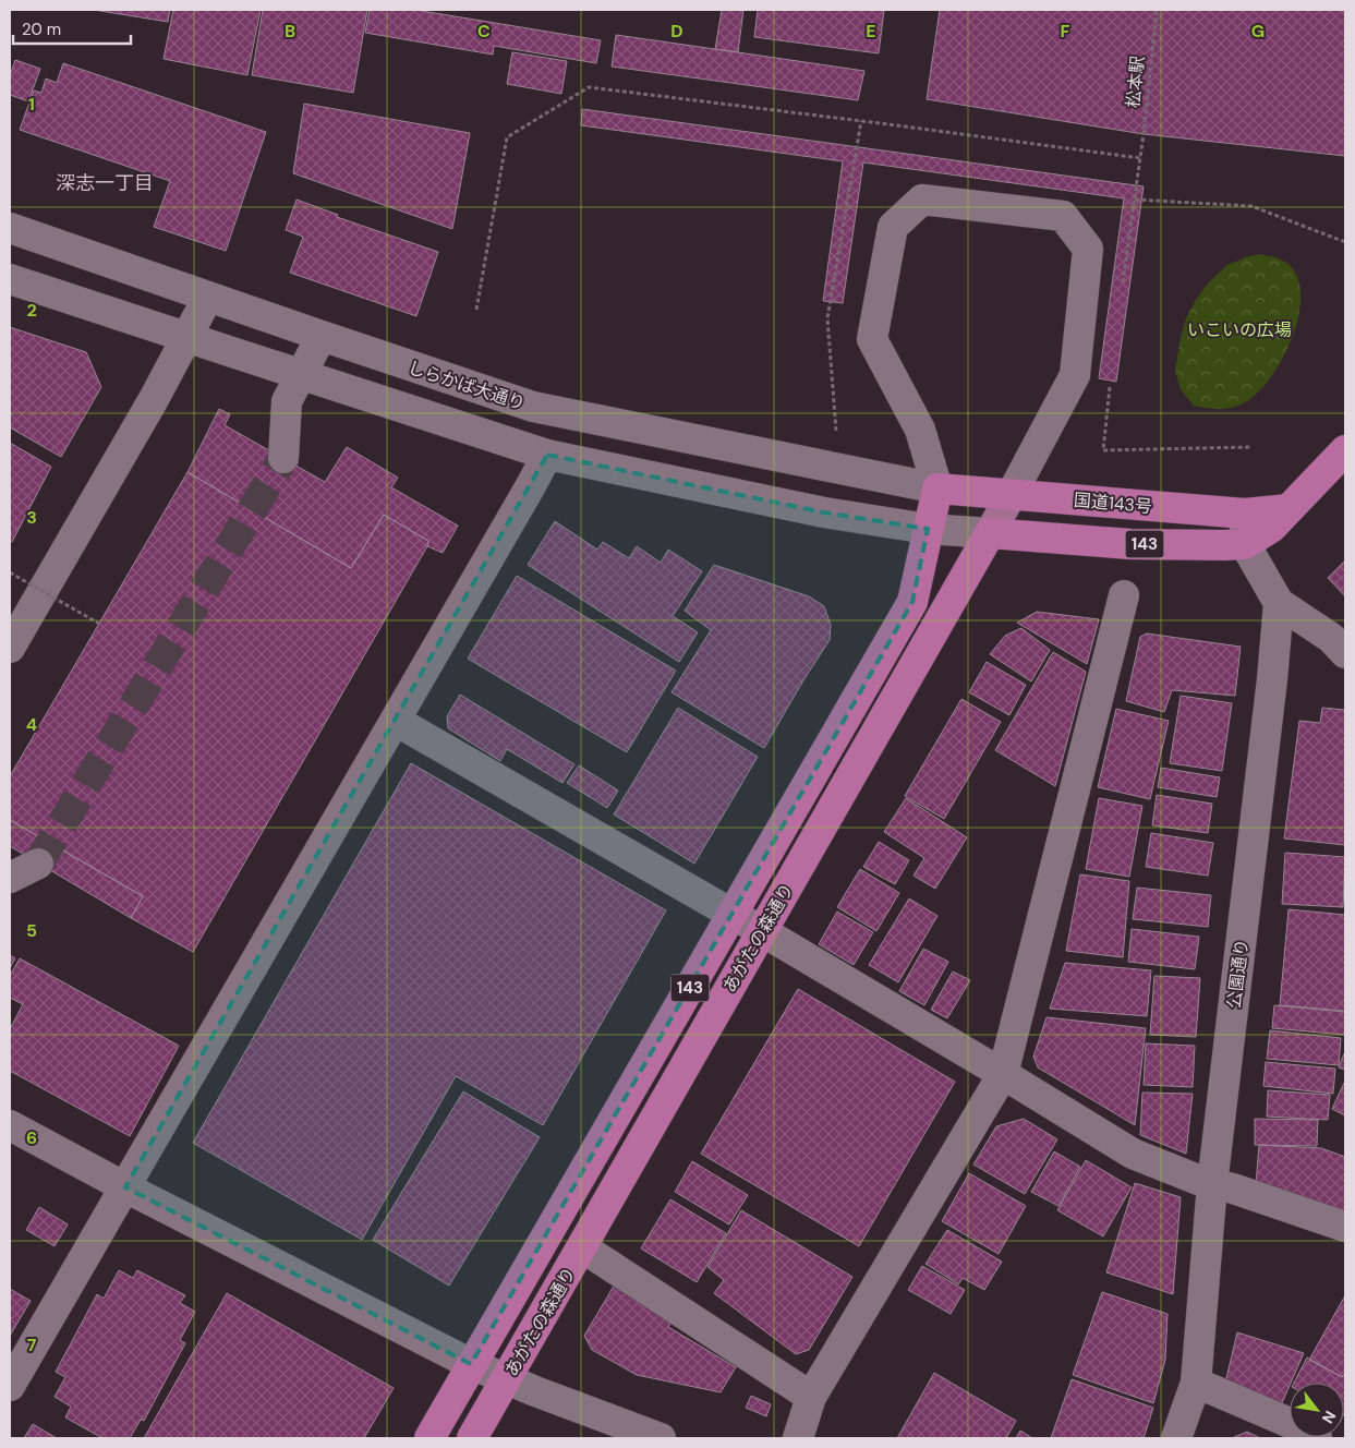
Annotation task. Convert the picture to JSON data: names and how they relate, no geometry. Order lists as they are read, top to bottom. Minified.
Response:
{"streets":{"highway":["国道143号","143","あがたの森通り"],"street":["しらかば大通り","公園通り"],"path":["松本駅"]},"crossings":[["しらかば大通り","国道143号"],["しらかば大通り","あがたの森通り"],["国道143号","143"],["国道143号","あがたの森通り"],["143","あがたの森通り"]],"districts":["深志一丁目"],"parks":["いこいの広場"],"scale_bar":"20 m","north":"bottom right","grid":{"columns":["B","C","D","E","F","G"],"rows":["1","2","3","4","5","6","7"]}}
